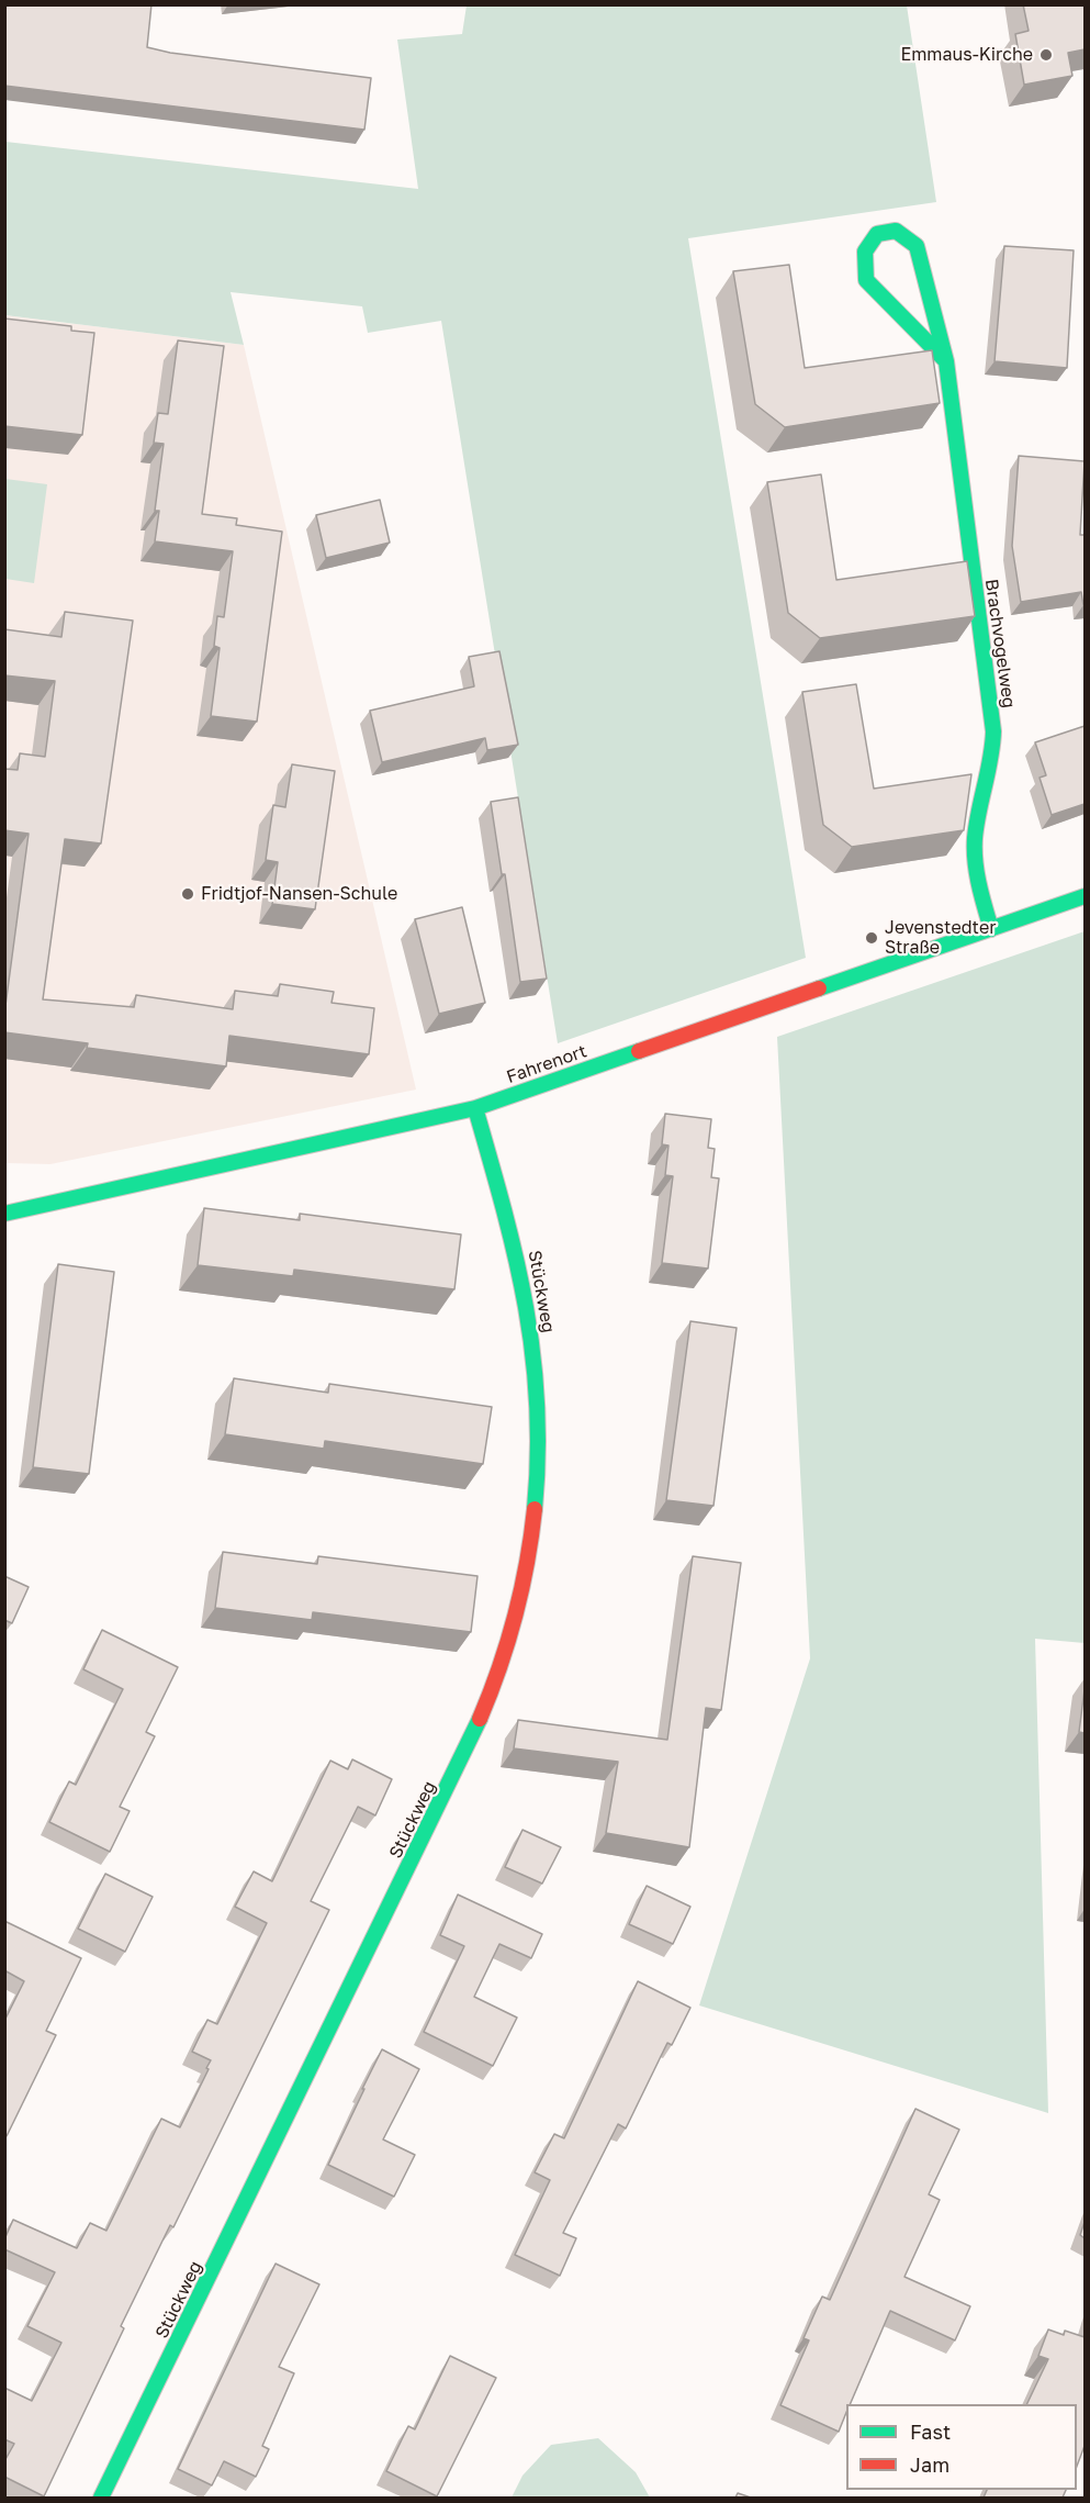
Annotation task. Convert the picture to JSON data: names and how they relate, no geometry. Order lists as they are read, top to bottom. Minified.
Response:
{"streets":{"street":["Brachvogelweg","Fahrenort","Stückweg"]},"crossings":[["Brachvogelweg","Fahrenort"],["Fahrenort","Stückweg"]],"places":["Emmaus-Kirche","Fridtjof-Nansen-Schule","Jevenstedter Straße"],"legend":["Fast","Jam"]}
